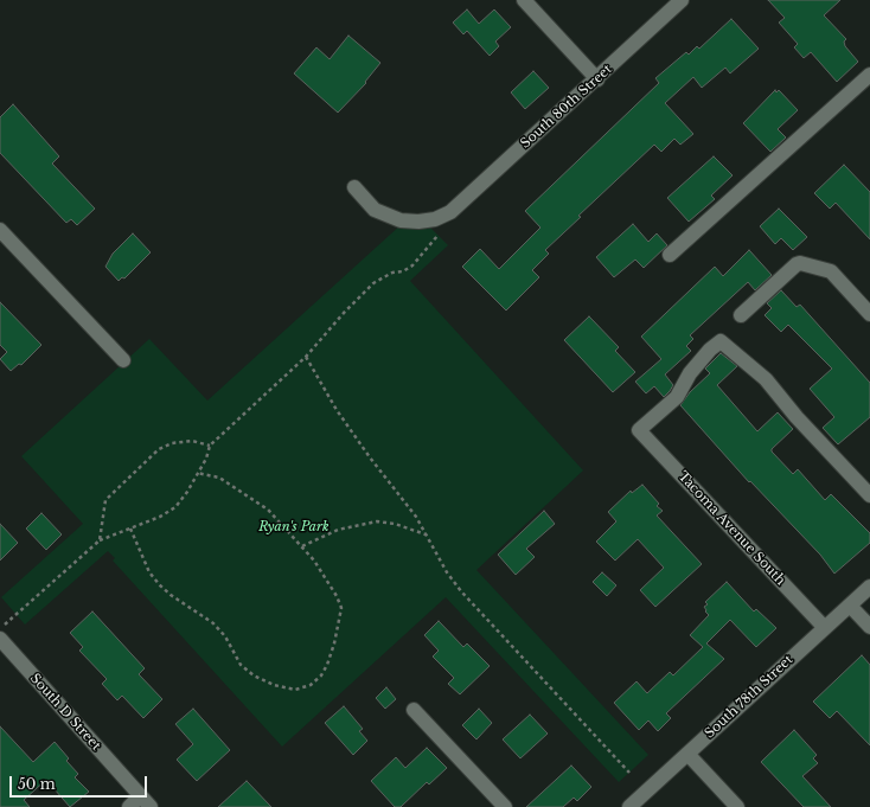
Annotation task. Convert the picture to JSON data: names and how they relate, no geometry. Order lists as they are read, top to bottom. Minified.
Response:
{"streets":{"street":["South 80th Street","Tacoma Avenue South","South 78th Street","South D Street"]},"crossings":[["Tacoma Avenue South","South 78th Street"]],"parks":["Ryan's Park"],"scale_bar":"50 m"}
